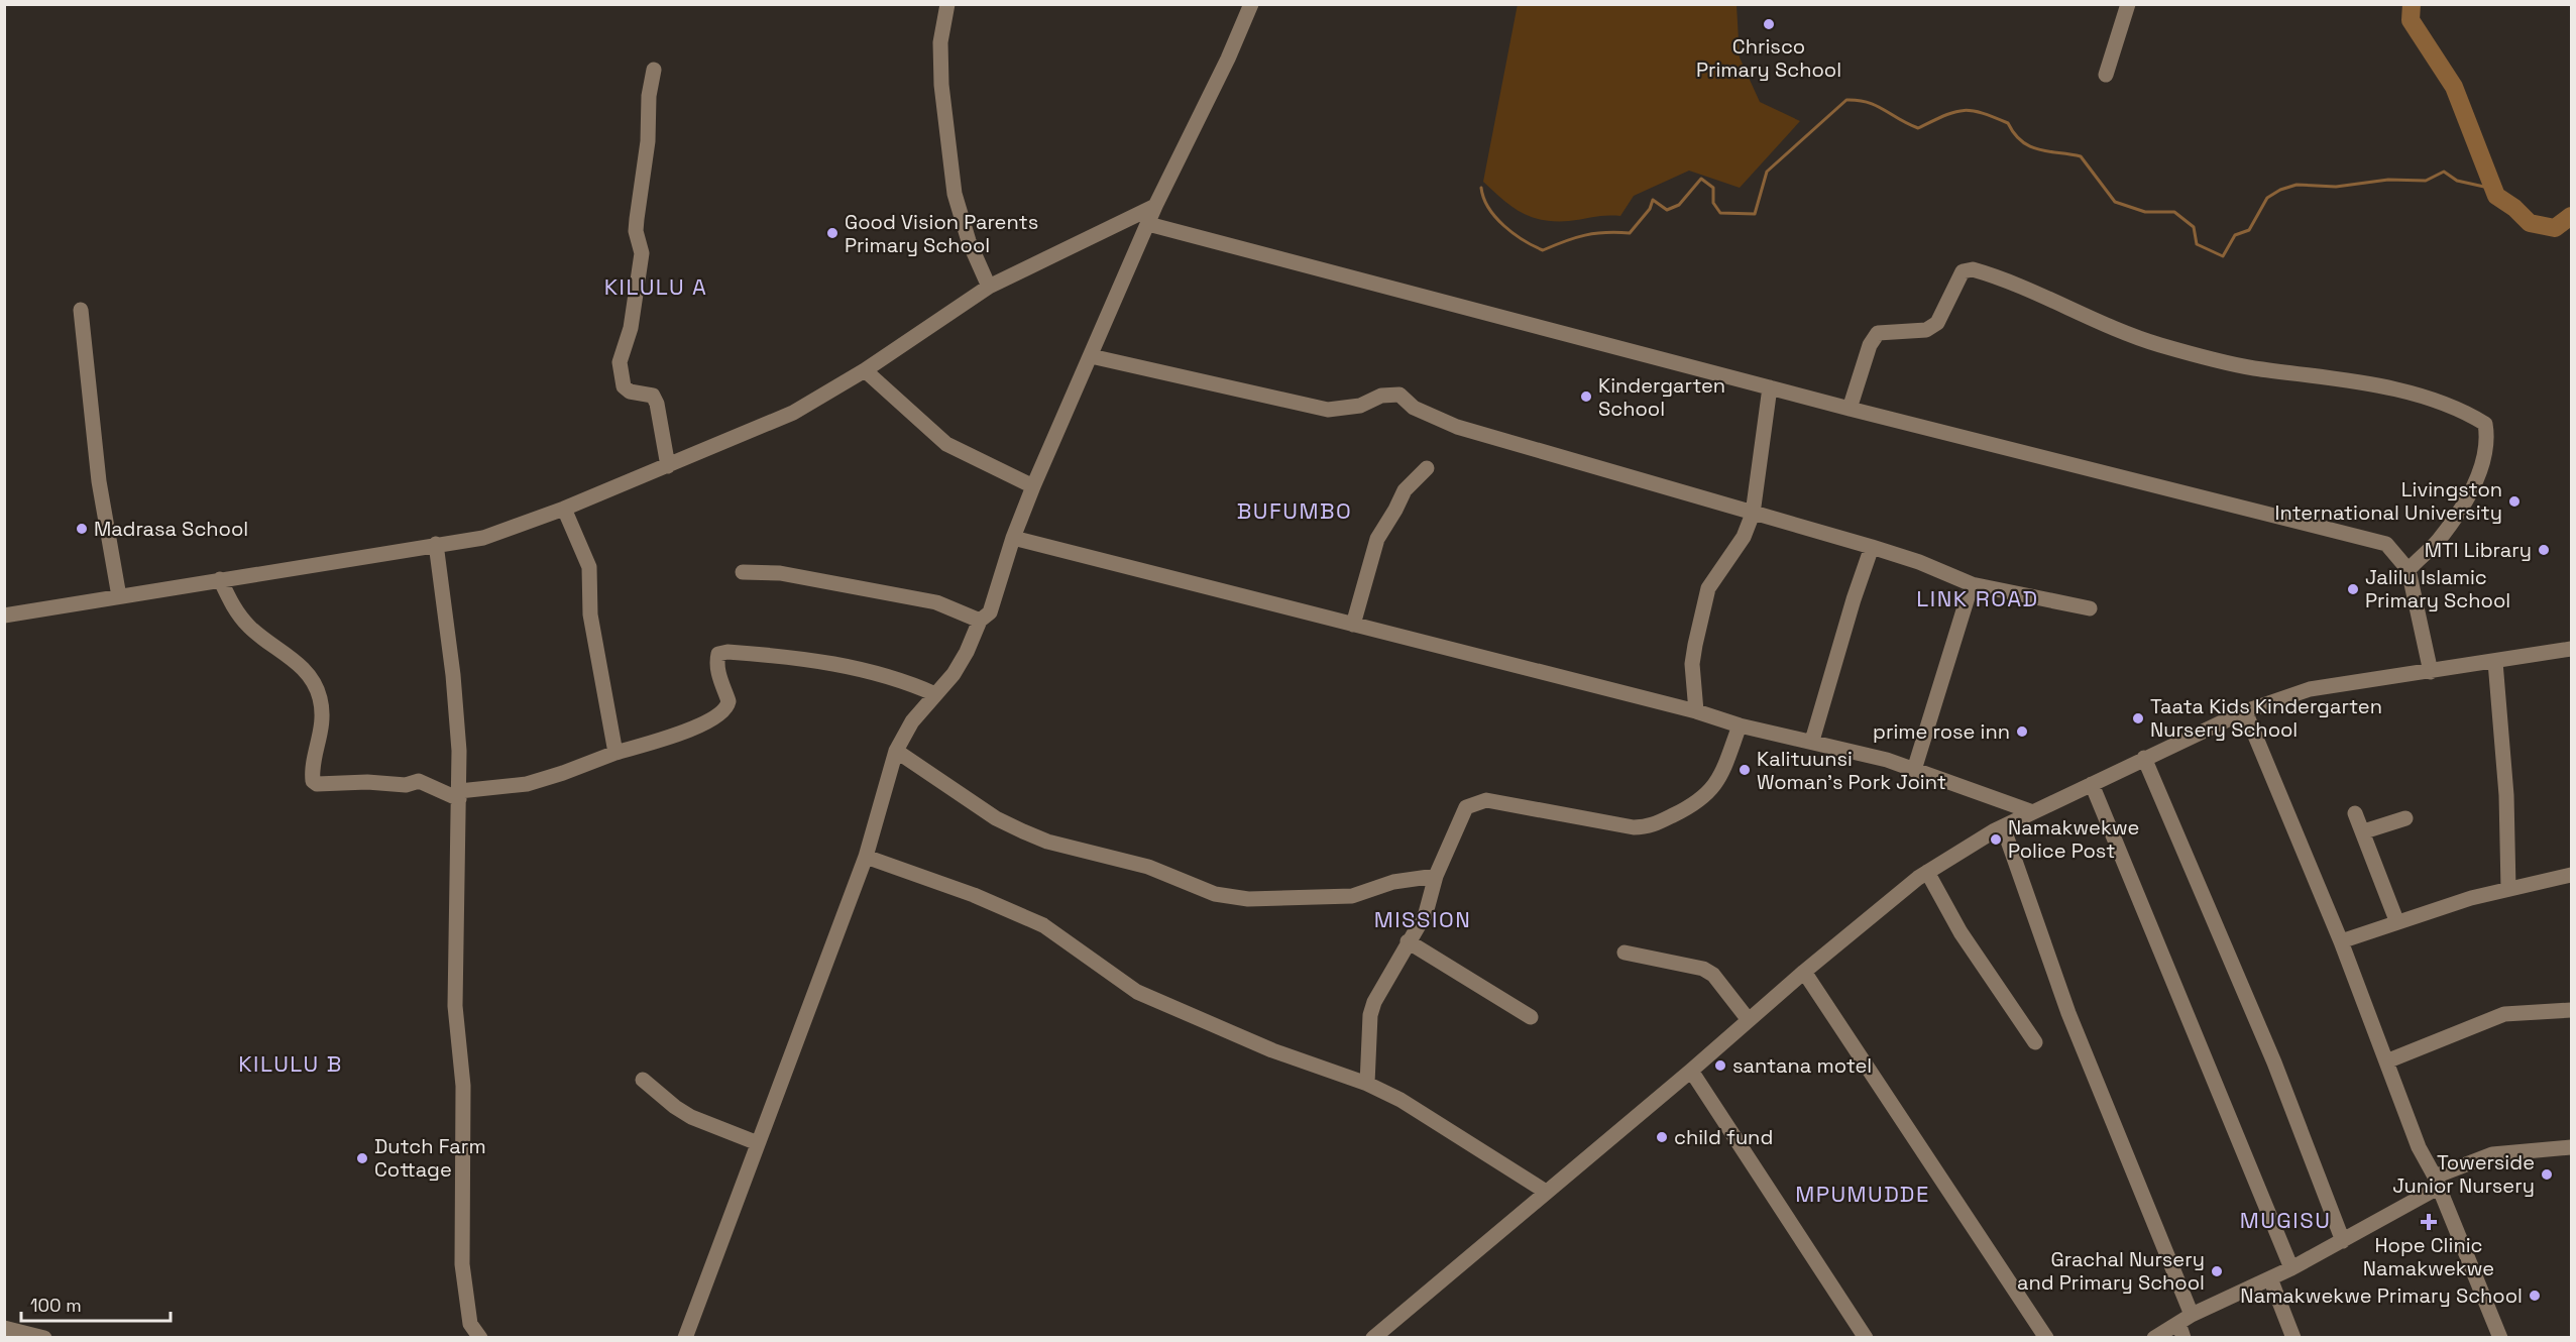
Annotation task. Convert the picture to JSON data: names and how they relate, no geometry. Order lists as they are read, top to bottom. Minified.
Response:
{"districts":["KILULU A","BUFUMBO","LINK ROAD","MISSION","KILULU B","MPUMUDDE","MUGISU"],"places":{"other":["Chrisco Primary School","Good Vision Parents Primary School","Kindergarten School","Livingston International University","Madrasa School","MTI Library","Jalilu Islamic Primary School","Taata Kids Kindergarten Nursery School","prime rose inn","Kalituunsi Woman's Pork Joint","Namakwekwe Police Post","santana motel","child fund","Dutch Farm Cottage","Towerside Junior Nursery","Grachal Nursery and Primary School","Namakwekwe Primary School"],"health":["Hope Clinic Namakwekwe"]},"scale_bar":"100 m"}
